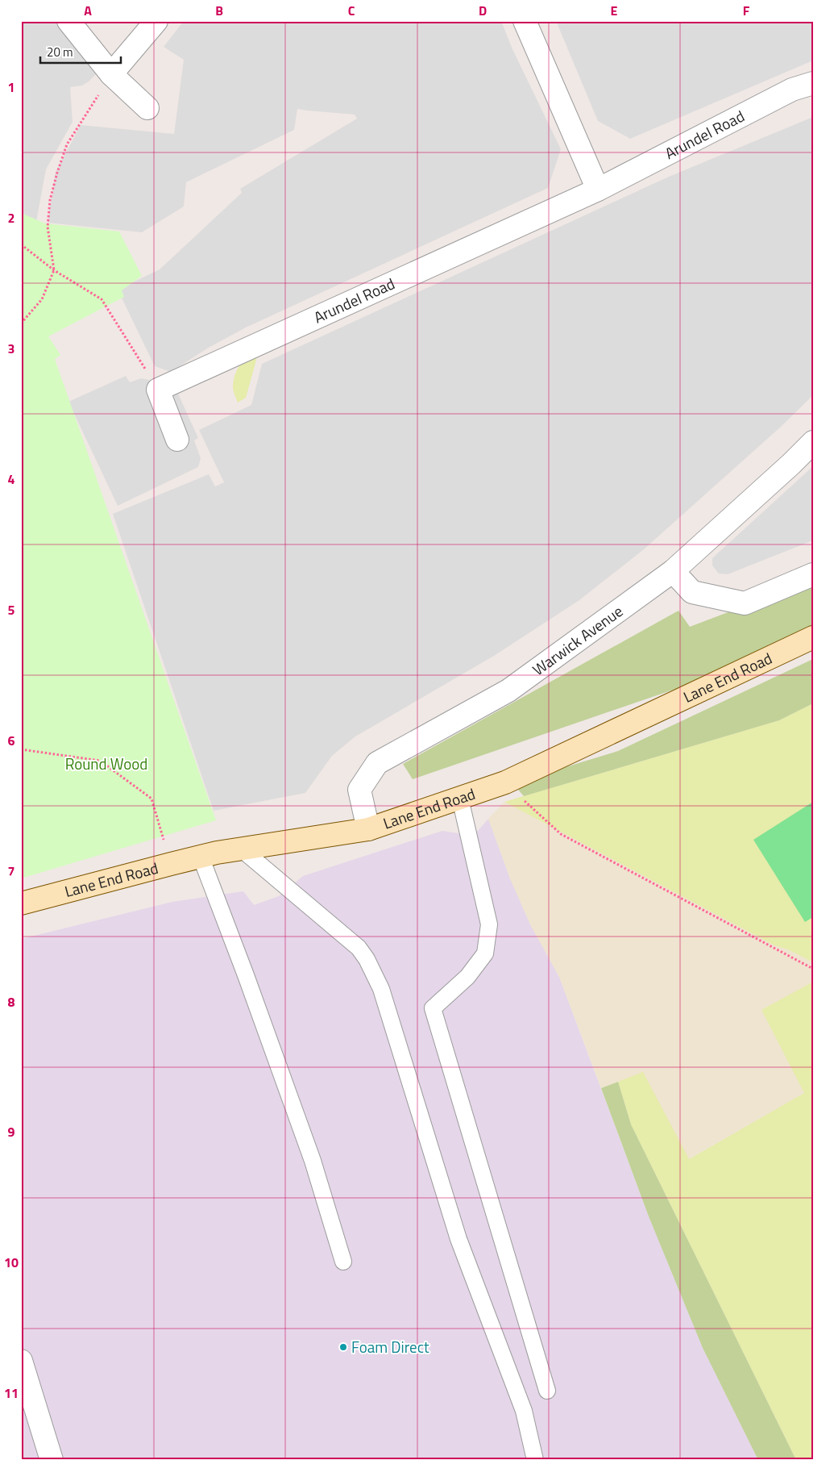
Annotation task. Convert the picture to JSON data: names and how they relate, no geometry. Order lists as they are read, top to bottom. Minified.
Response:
{"streets":{"street":["Arundel Road","Warwick Avenue","Lane End Road"]},"crossings":[["Warwick Avenue","Lane End Road"]],"parks":["Round Wood"],"places":["Foam Direct"],"scale_bar":"20 m","grid":{"columns":["A","B","C","D","E","F"],"rows":["1","2","3","4","5","6","7","8","9","10","11"]}}
